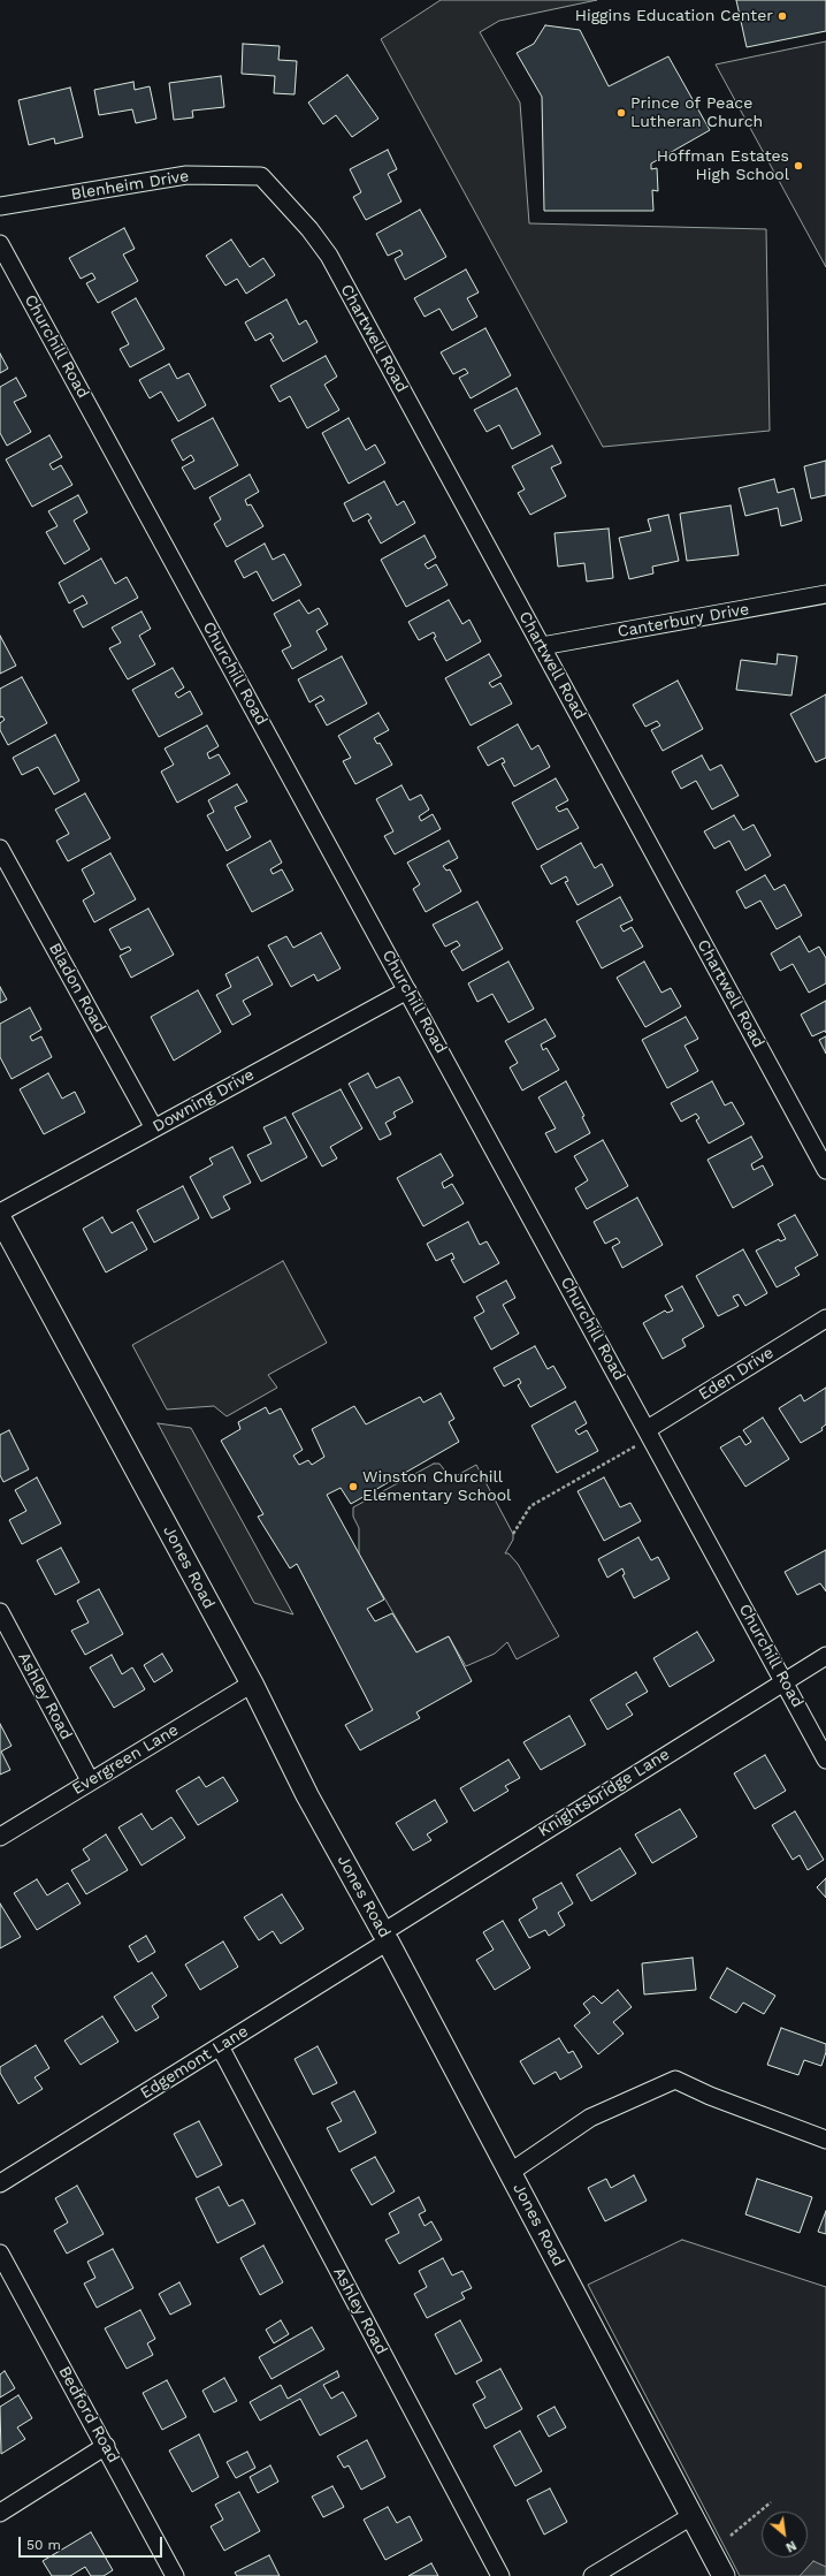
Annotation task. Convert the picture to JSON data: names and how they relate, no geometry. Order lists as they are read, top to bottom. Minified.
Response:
{"streets":{"street":["Blenheim Drive","Chartwell Road","Churchill Road","Canterbury Drive","Bladon Road","Downing Drive","Eden Drive","Jones Road","Ashley Road","Evergreen Lane","Knightsbridge Lane","Edgemont Lane","Bedford Road"]},"crossings":[["Blenheim Drive","Chartwell Road"],["Chartwell Road","Canterbury Drive"],["Churchill Road","Downing Drive"],["Churchill Road","Eden Drive"],["Churchill Road","Knightsbridge Lane"],["Bladon Road","Downing Drive"],["Jones Road","Evergreen Lane"],["Jones Road","Knightsbridge Lane"],["Jones Road","Edgemont Lane"],["Ashley Road","Evergreen Lane"],["Ashley Road","Edgemont Lane"],["Knightsbridge Lane","Edgemont Lane"]],"places":["Higgins Education Center","Prince of Peace Lutheran Church","Hoffman Estates High School","Winston Churchill Elementary School"],"scale_bar":"50 m","north":"bottom right"}
